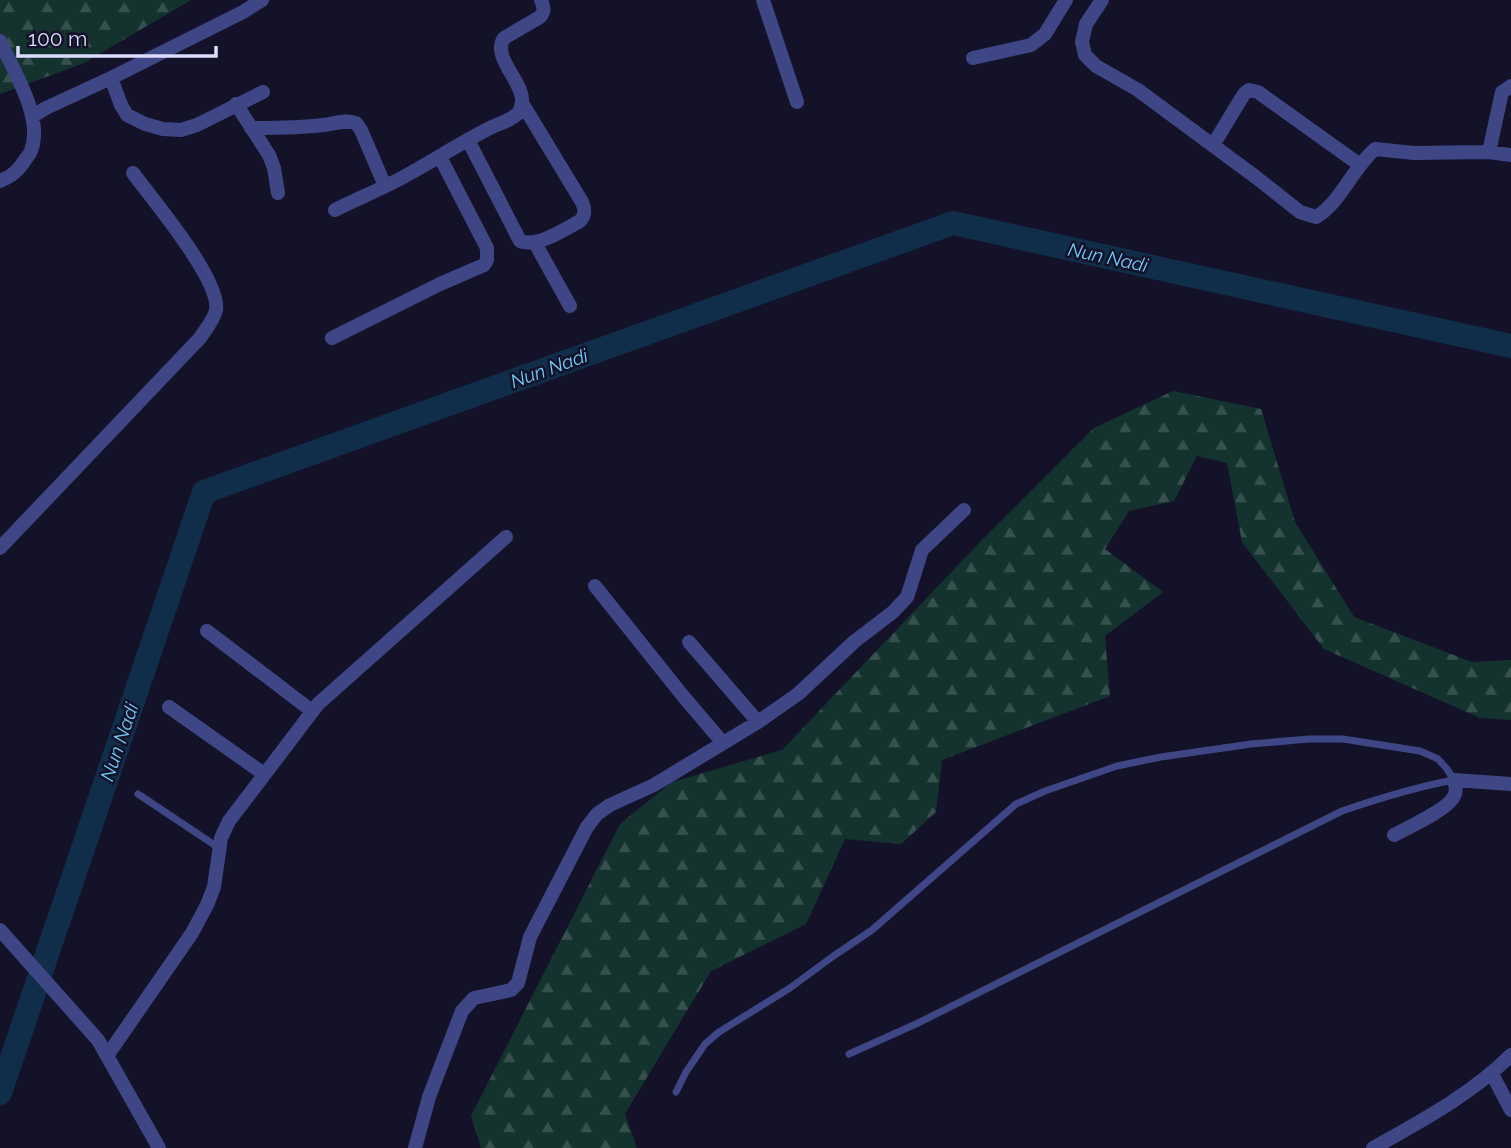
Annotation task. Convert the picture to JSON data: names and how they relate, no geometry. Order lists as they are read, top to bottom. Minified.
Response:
{"water":["Nun Nadi"],"scale_bar":"100 m"}
